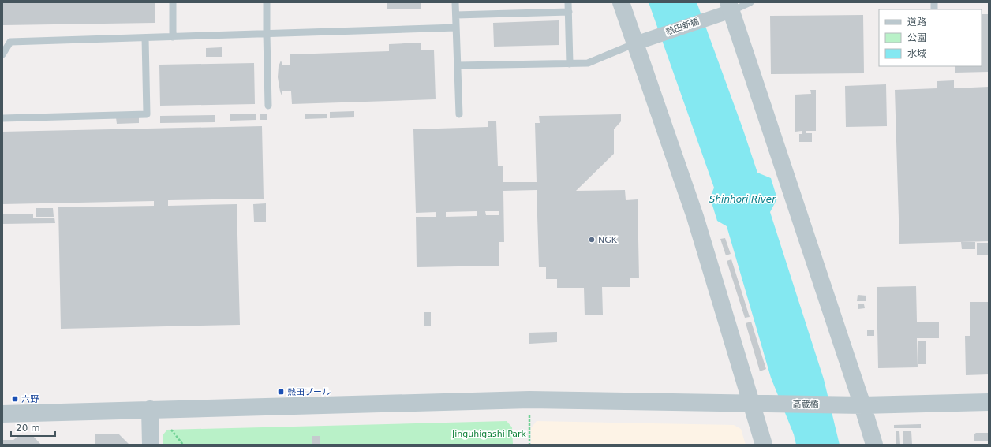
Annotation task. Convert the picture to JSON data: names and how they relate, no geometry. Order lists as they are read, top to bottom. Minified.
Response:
{"streets":{"street":["熱田新橋","高蔵橋"]},"water":["Shinhori River"],"parks":["Jinguhigashi Park"],"places":{"other":["NGK"],"transit":["熱田プール","六野"]},"legend":["道路","公園","水域"],"scale_bar":"20 m"}
